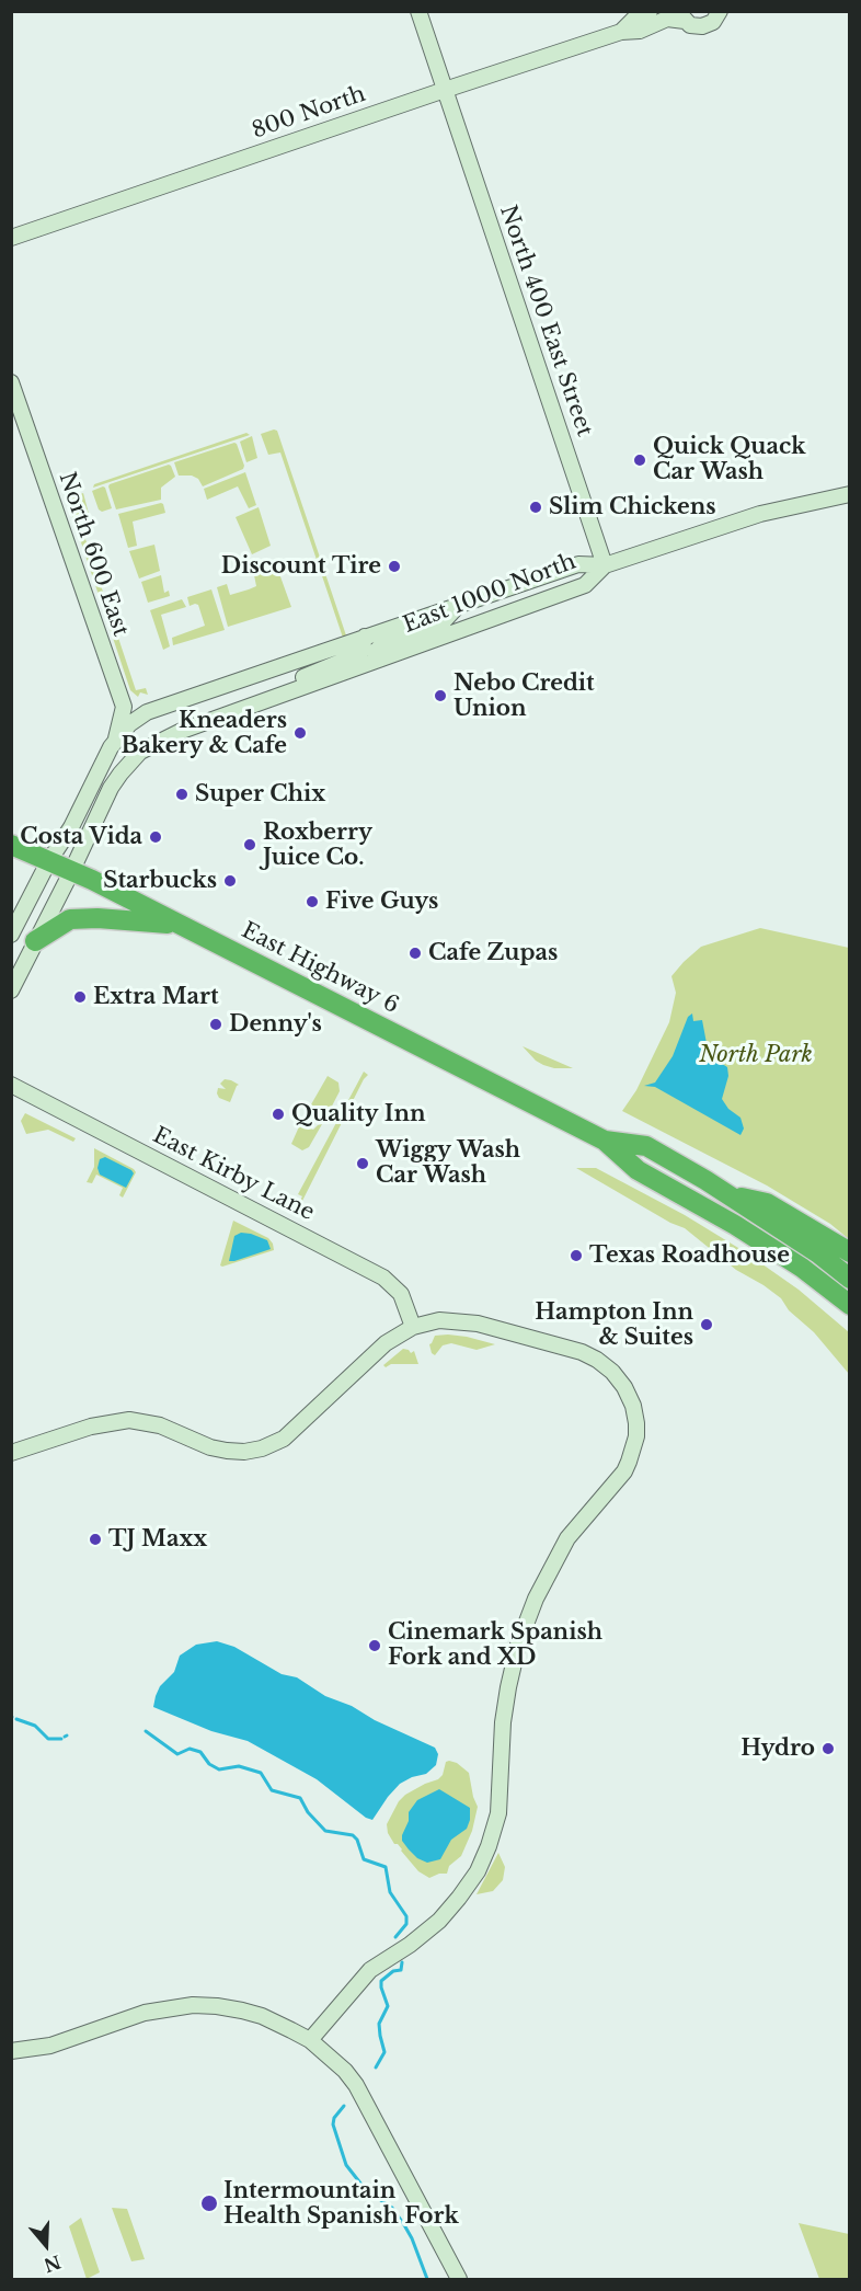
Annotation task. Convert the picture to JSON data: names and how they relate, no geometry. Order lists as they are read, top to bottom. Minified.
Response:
{"streets":{"highway":["East Highway 6"],"street":["800 North","North 400 East Street","North 600 East","East 1000 North","East Kirby Lane"]},"crossings":[["800 North","North 400 East Street"],["North 400 East Street","East 1000 North"],["East 1000 North","East Highway 6"]],"parks":["North Park"],"places":["Quick Quack Car Wash","Slim Chickens","Discount Tire","Nebo Credit Union","Kneaders Bakery & Cafe","Super Chix","Costa Vida","Roxberry Juice Co.","Starbucks","Five Guys","Cafe Zupas","Extra Mart","Denny's","Quality Inn","Wiggy Wash Car Wash","Texas Roadhouse","Hampton Inn & Suites","TJ Maxx","Cinemark Spanish Fork and XD","Hydro","Intermountain Health Spanish Fork"],"north":"bottom"}
